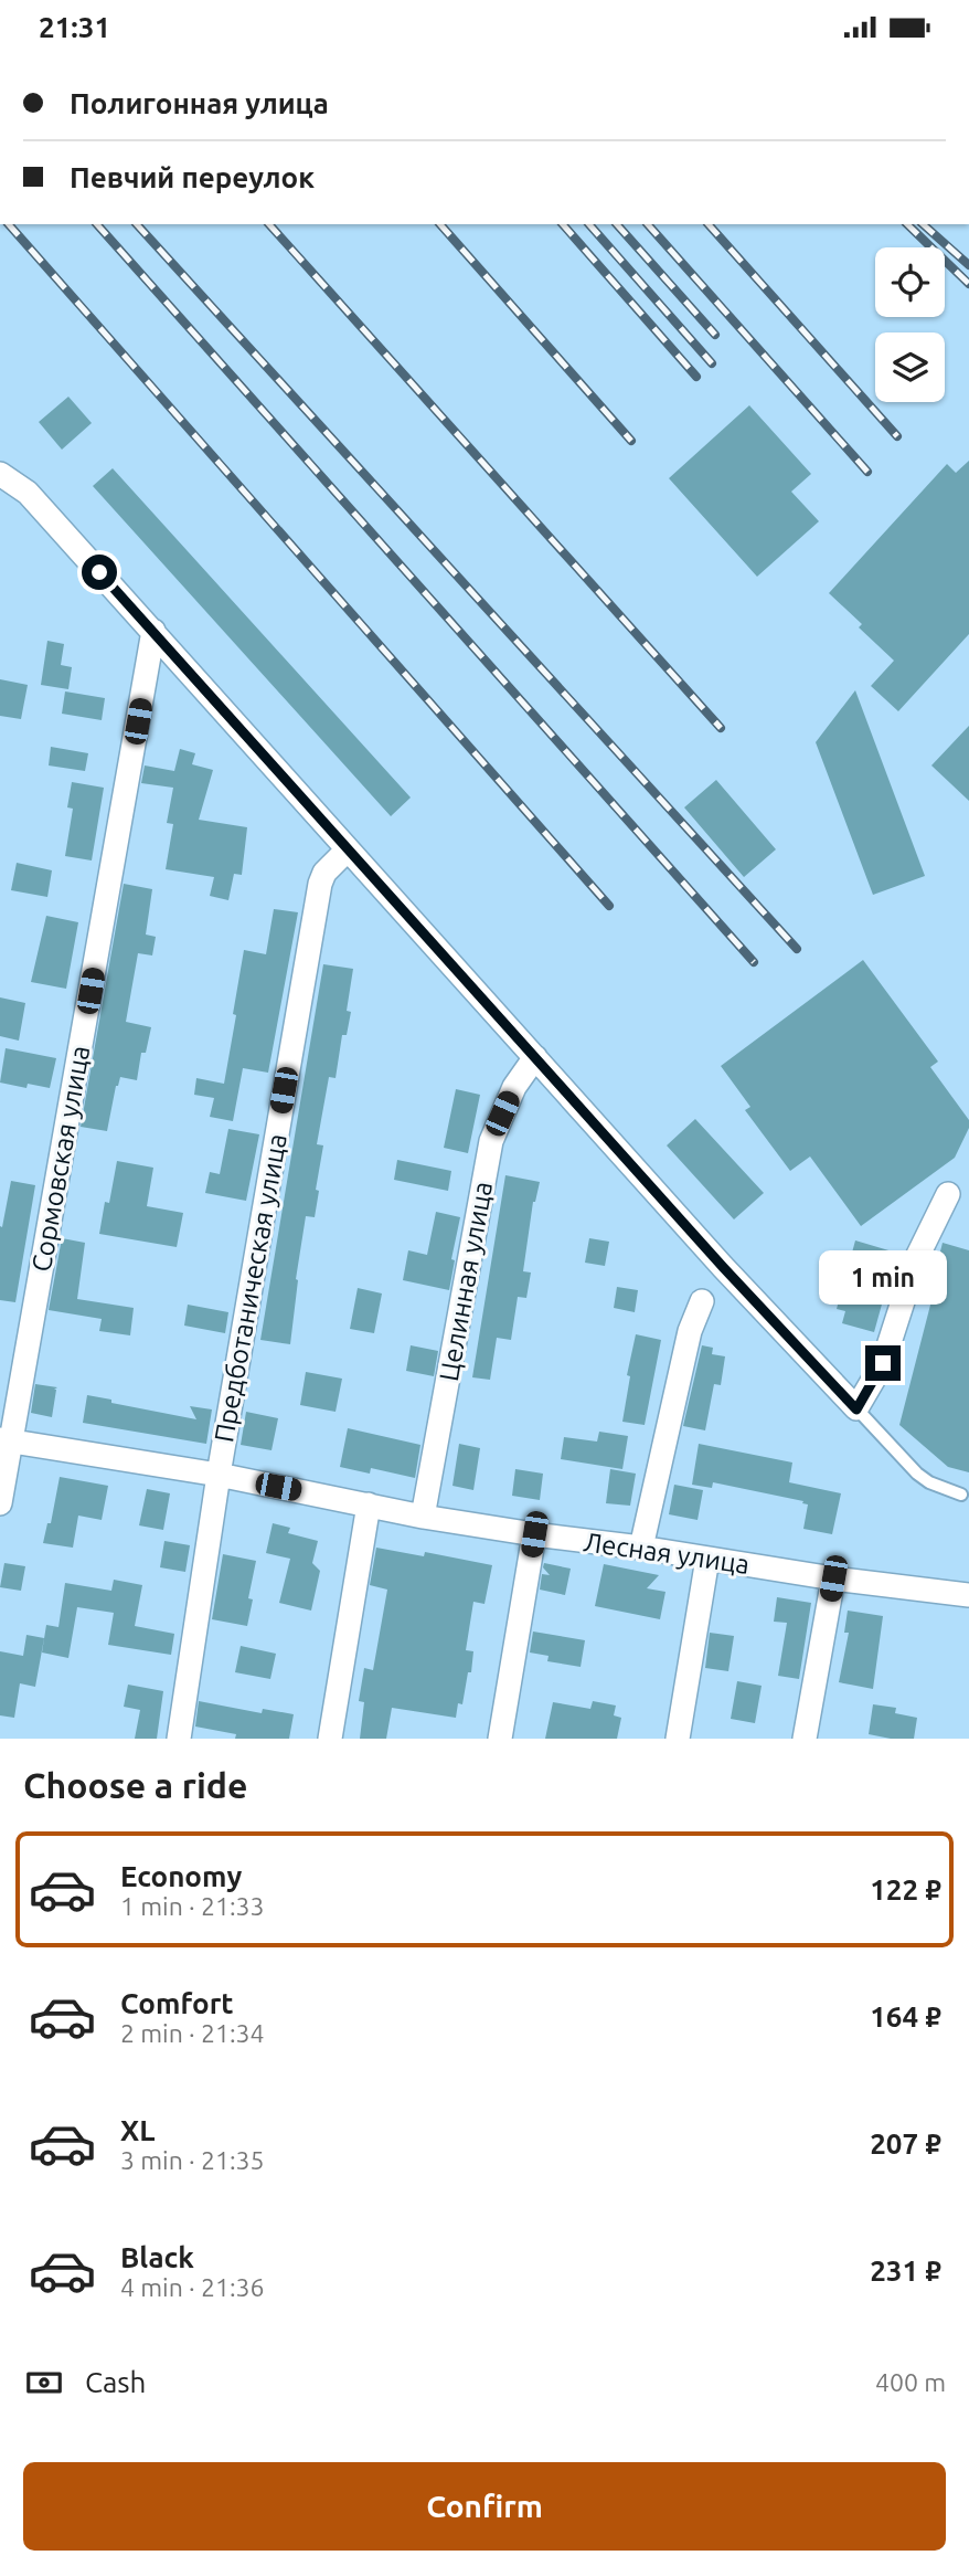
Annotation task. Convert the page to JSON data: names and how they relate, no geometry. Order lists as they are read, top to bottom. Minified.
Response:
{"streets":{"street":["Сормовская улица","Целинная улица","Предботаническая улица","Лесная улица"]},"crossings":[["Сормовская улица","Лесная улица"],["Целинная улица","Лесная улица"],["Предботаническая улица","Лесная улица"]],"page":{"status":"21:31","banner":["Полигонная улица","Певчий переулок"],"bubble":"1 min","heading":"Choose a ride","list":[{"name":"Economy","note":"1 min · 21:33","value":"122 ₽"},{"name":"Comfort","note":"2 min · 21:34","value":"164 ₽"},{"name":"XL","note":"3 min · 21:35","value":"207 ₽"},{"name":"Black","note":"4 min · 21:36","value":"231 ₽"}],"pay":["Cash","400 m"],"buttons":"Confirm"}}
